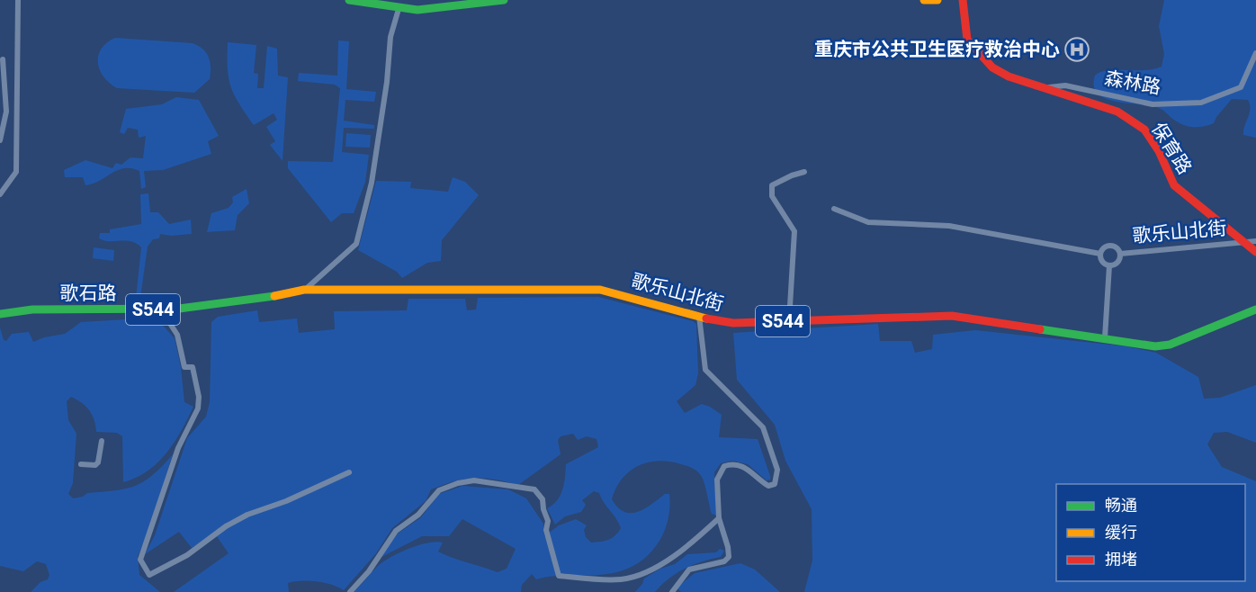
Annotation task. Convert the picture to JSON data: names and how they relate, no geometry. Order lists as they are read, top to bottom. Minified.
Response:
{"streets":{"main road":["保育路","歌乐山北街","歌石路","S544"],"street":["森林路"]},"crossings":[["森林路","保育路"],["保育路","歌乐山北街"],["歌乐山北街","歌石路"]],"places":{"hospital":["重庆市公共卫生医疗救治中心"]},"legend":["畅通","缓行","拥堵"]}
